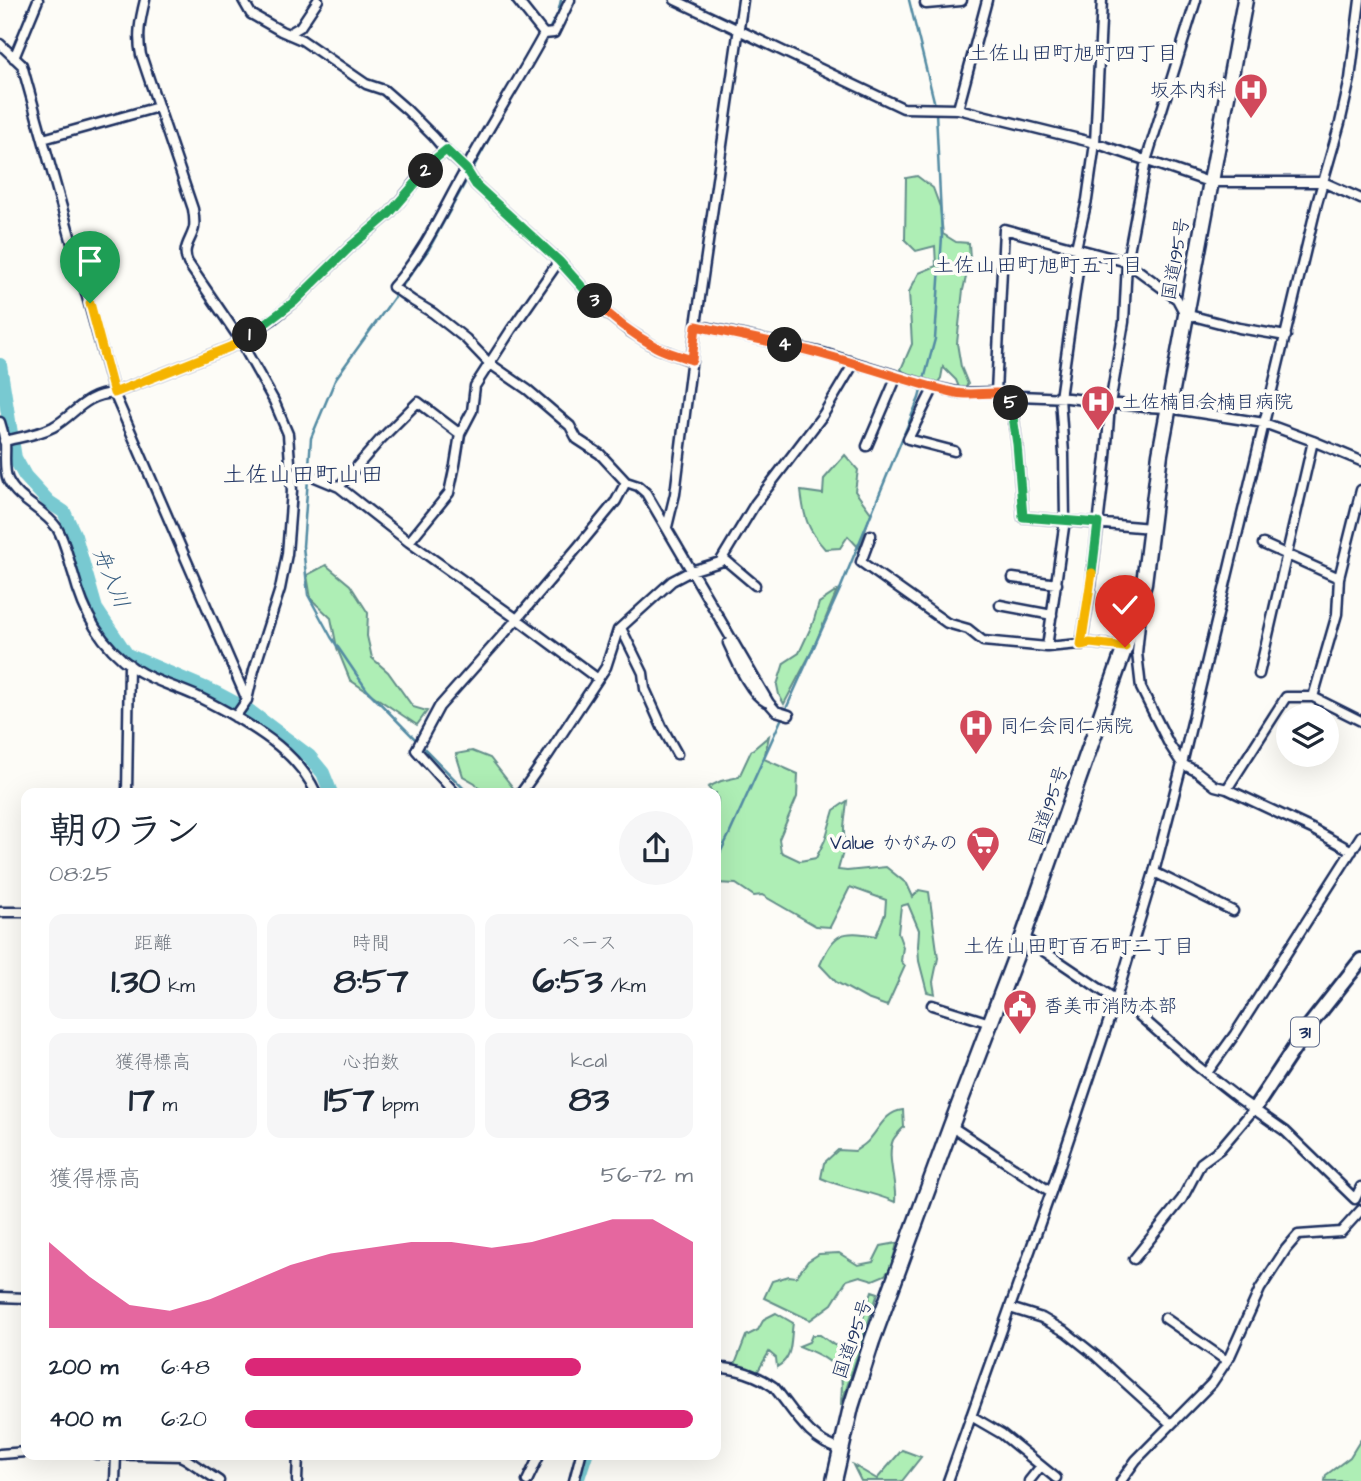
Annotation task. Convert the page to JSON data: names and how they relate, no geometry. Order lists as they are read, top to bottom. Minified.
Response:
{"streets":{"highway":["国道195号"],"main road":["31"]},"districts":["土佐山田町旭町四丁目","土佐山田町旭町五丁目","土佐山田町山田","土佐山田町百石町二丁目"],"water":["舟入川"],"places":{"hospital":["坂本内科","土佐楠目会楠目病院","同仁会同仁病院"],"supermarket":["Value かがみの"],"public building":["香美市消防本部"]},"page":{"pins":["2","3","1","4","5"],"heading":["朝のラン","08:25"],"stats":[["距離","1.30 km"],["時間","8:57"],["ペース","6:53 /km"],["獲得標高","17 m"],["心拍数","157 bpm"],["kcal","83"]],"chart":["獲得標高","56–72 m"],"list":[{"name":"200 m","note":"6:48"},{"name":"400 m","note":"6:20"}]}}
